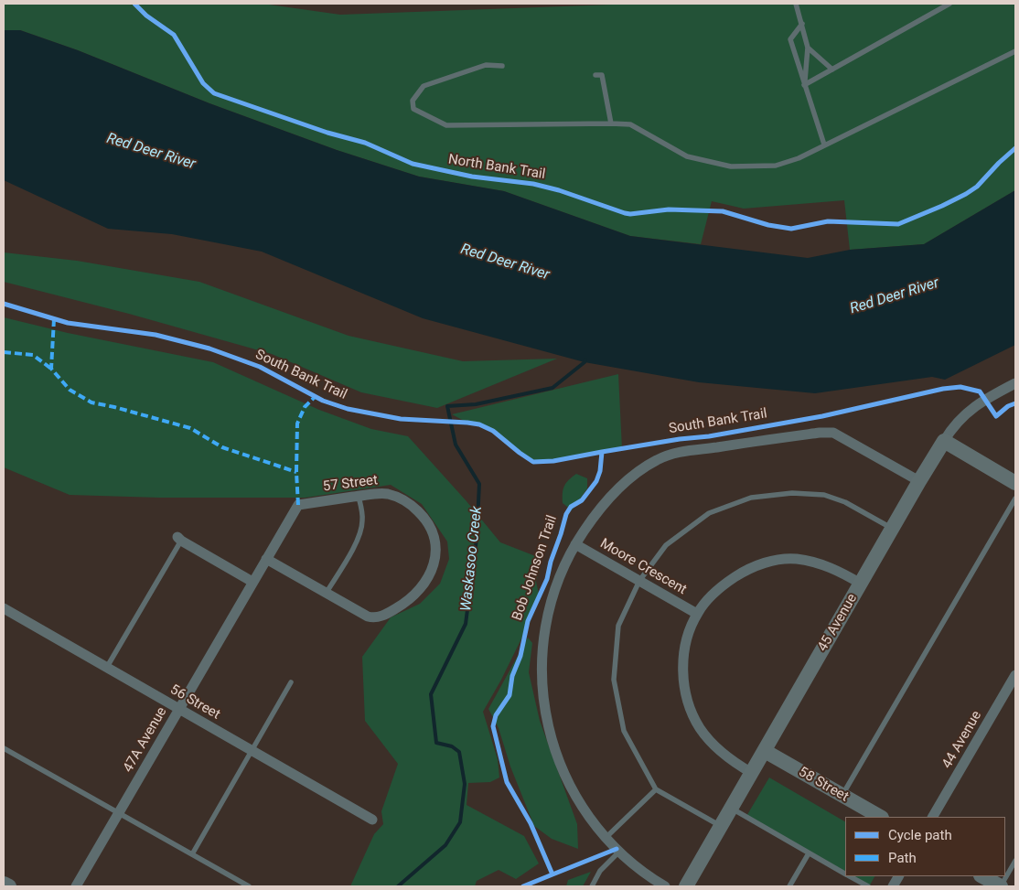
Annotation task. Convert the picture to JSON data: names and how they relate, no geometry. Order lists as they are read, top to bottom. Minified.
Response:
{"streets":{"street":["57 Street","Moore Crescent","45 Avenue","56 Street","47A Avenue","44 Avenue","58 Street"],"cycle path":["North Bank Trail","South Bank Trail","Bob Johnson Trail"]},"crossings":[["57 Street","47A Avenue"],["45 Avenue","58 Street"],["56 Street","47A Avenue"]],"water":["Red Deer River","Waskasoo Creek"],"legend":["Cycle path","Path"]}
